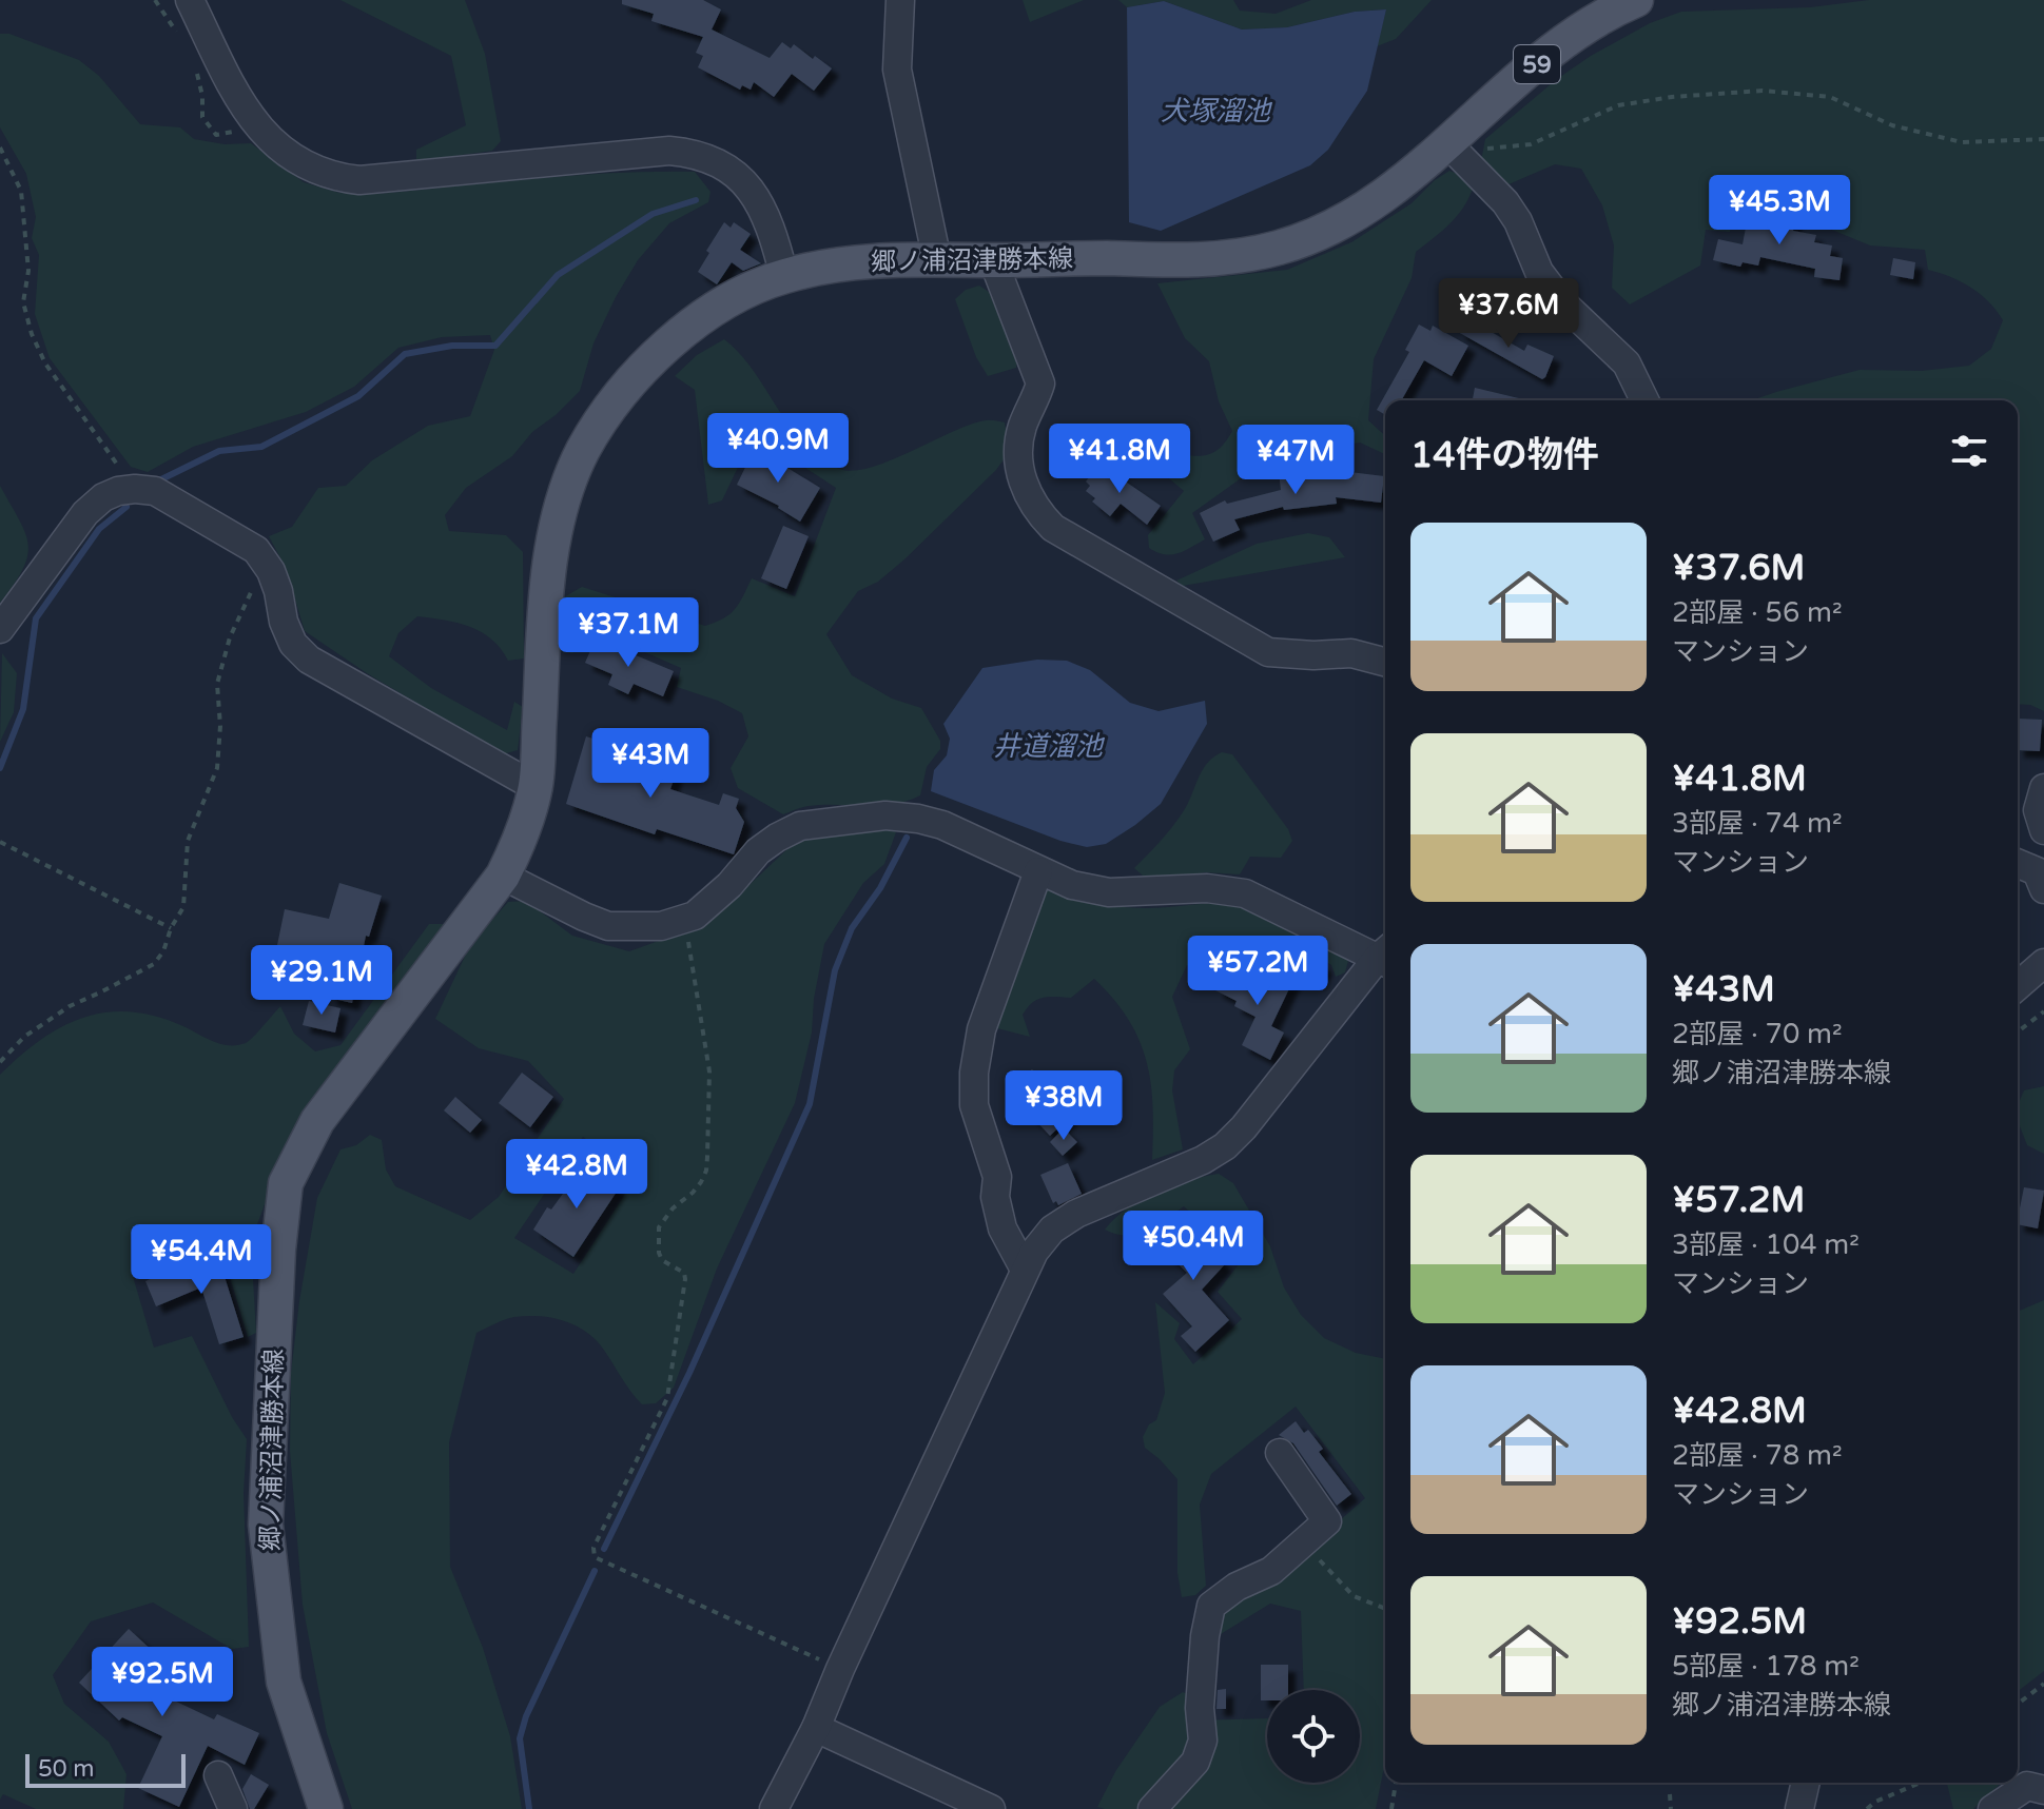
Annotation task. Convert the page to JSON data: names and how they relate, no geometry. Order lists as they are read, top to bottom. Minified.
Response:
{"streets":{"main road":["59","郷ノ浦沼津勝本線"]},"water":["犬塚溜池","井道溜池"],"scale_bar":"50 m","page":{"price":["¥45.3M","¥37.6M","¥40.9M","¥41.8M","¥47M","¥37.1M","¥43M","¥57.2M","¥29.1M","¥38M","¥42.8M","¥50.4M","¥54.4M","¥92.5M"],"heading":"14件の物件","list":[{"name":"¥37.6M","note":"2部屋 · 56 m² · マンション"},{"name":"¥41.8M","note":"3部屋 · 74 m² · マンション"},{"name":"¥43M","note":"2部屋 · 70 m² · 郷ノ浦沼津勝本線"},{"name":"¥57.2M","note":"3部屋 · 104 m² · マンション"},{"name":"¥42.8M","note":"2部屋 · 78 m² · マンション"},{"name":"¥92.5M","note":"5部屋 · 178 m² · 郷ノ浦沼津勝本線"}],"scale":"50 m"}}
